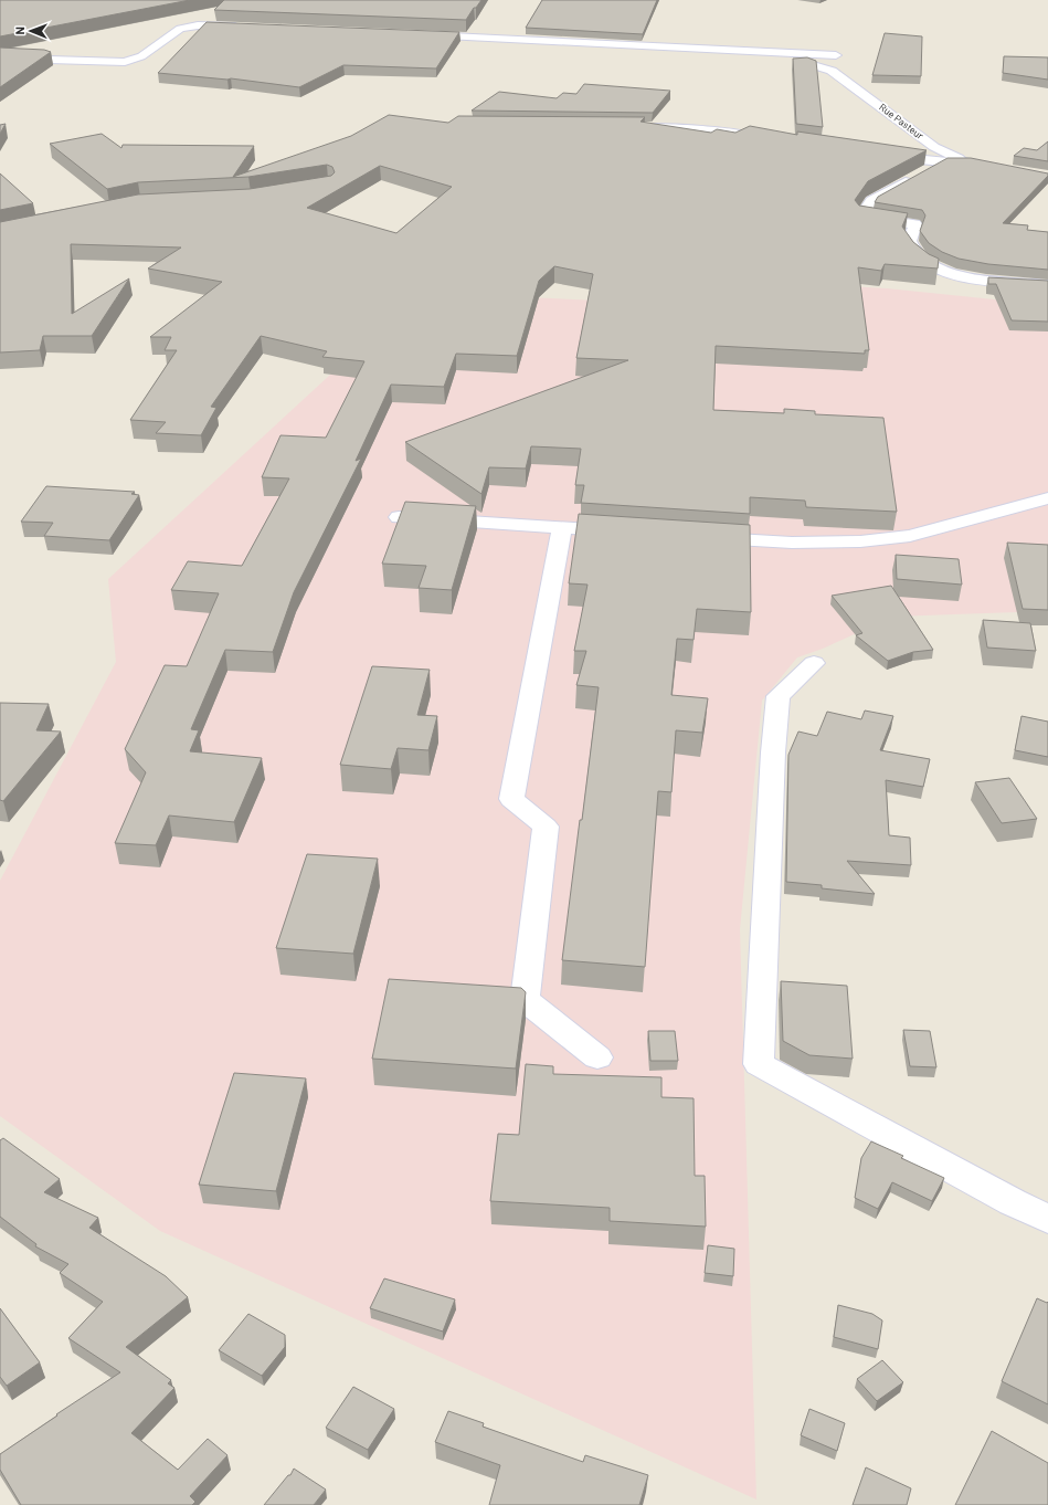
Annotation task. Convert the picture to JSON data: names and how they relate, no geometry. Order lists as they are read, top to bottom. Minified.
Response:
{"streets":{"street":["Rue Pasteur"]},"north":"left"}
